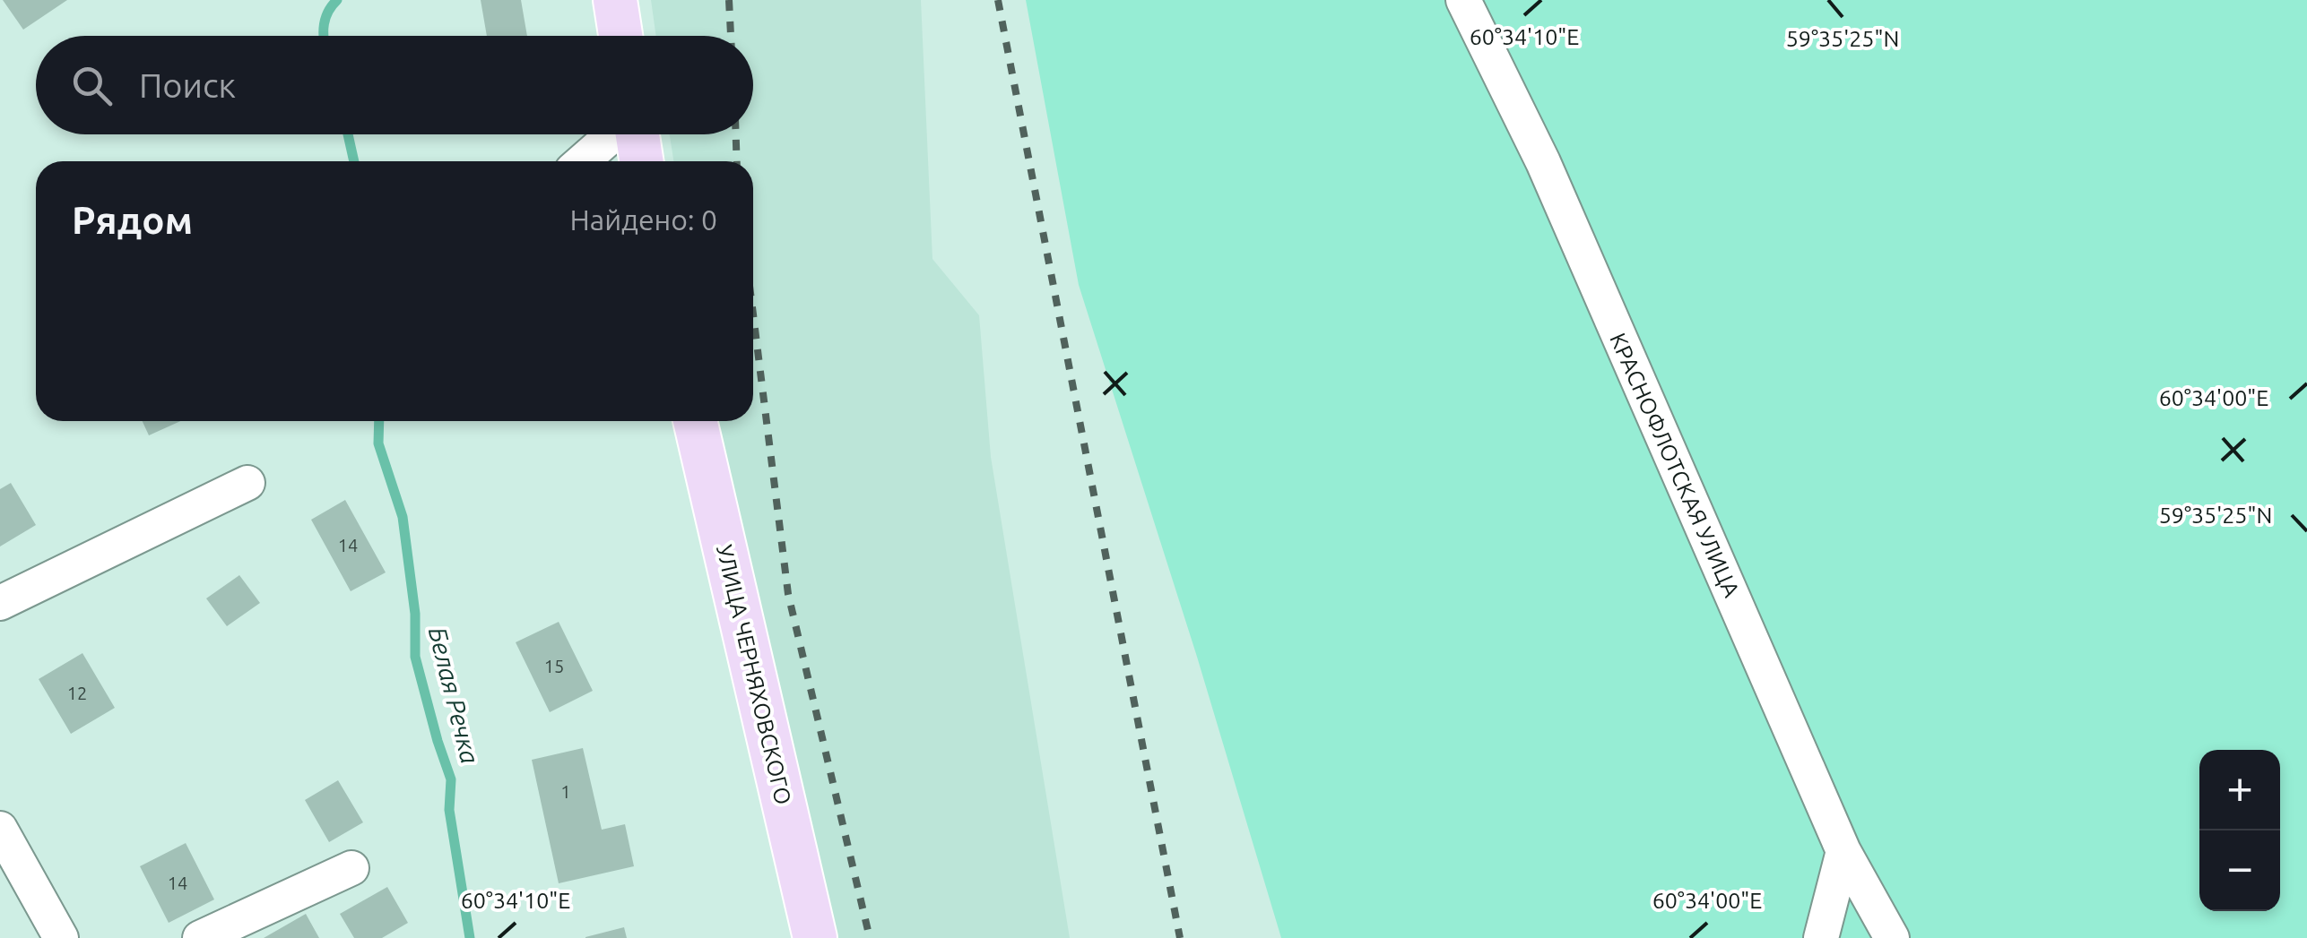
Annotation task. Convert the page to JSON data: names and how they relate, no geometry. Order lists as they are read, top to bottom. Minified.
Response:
{"streets":{"main road":["УЛИЦА ЧЕРНЯХОВСКОГО"],"street":["КРАСНОФЛОТСКАЯ УЛИЦА"]},"water":["Белая Речка"],"house_numbers":["14","15","12","1","14"],"page":{"search":"Поиск","heading":["Рядом","Найдено: 0"],"map_buttons":["+","−"]},"coordinates":["60°34'10\"E","59°35'25\"N","60°34'00\"E"]}
